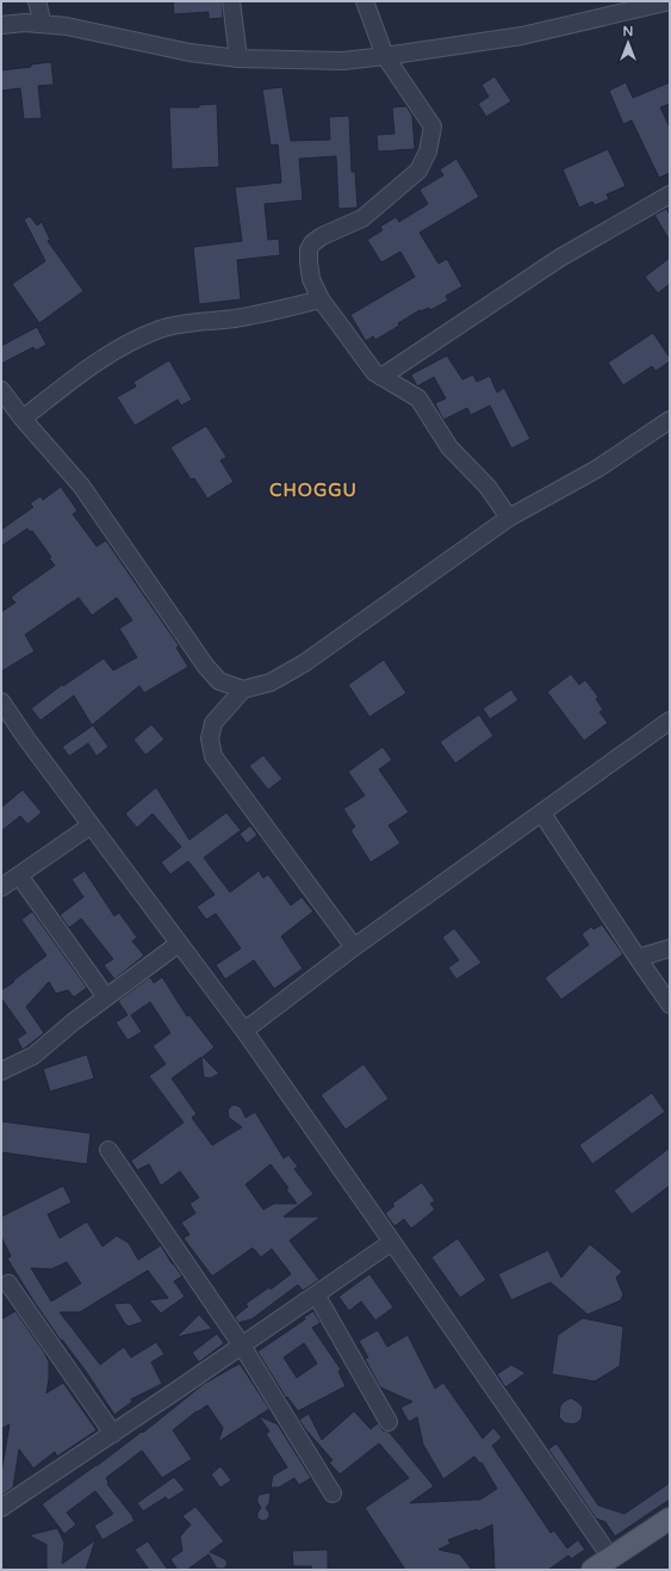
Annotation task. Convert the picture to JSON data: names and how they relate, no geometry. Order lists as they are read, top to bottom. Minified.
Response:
{"districts":["CHOGGU"],"north":"top"}
